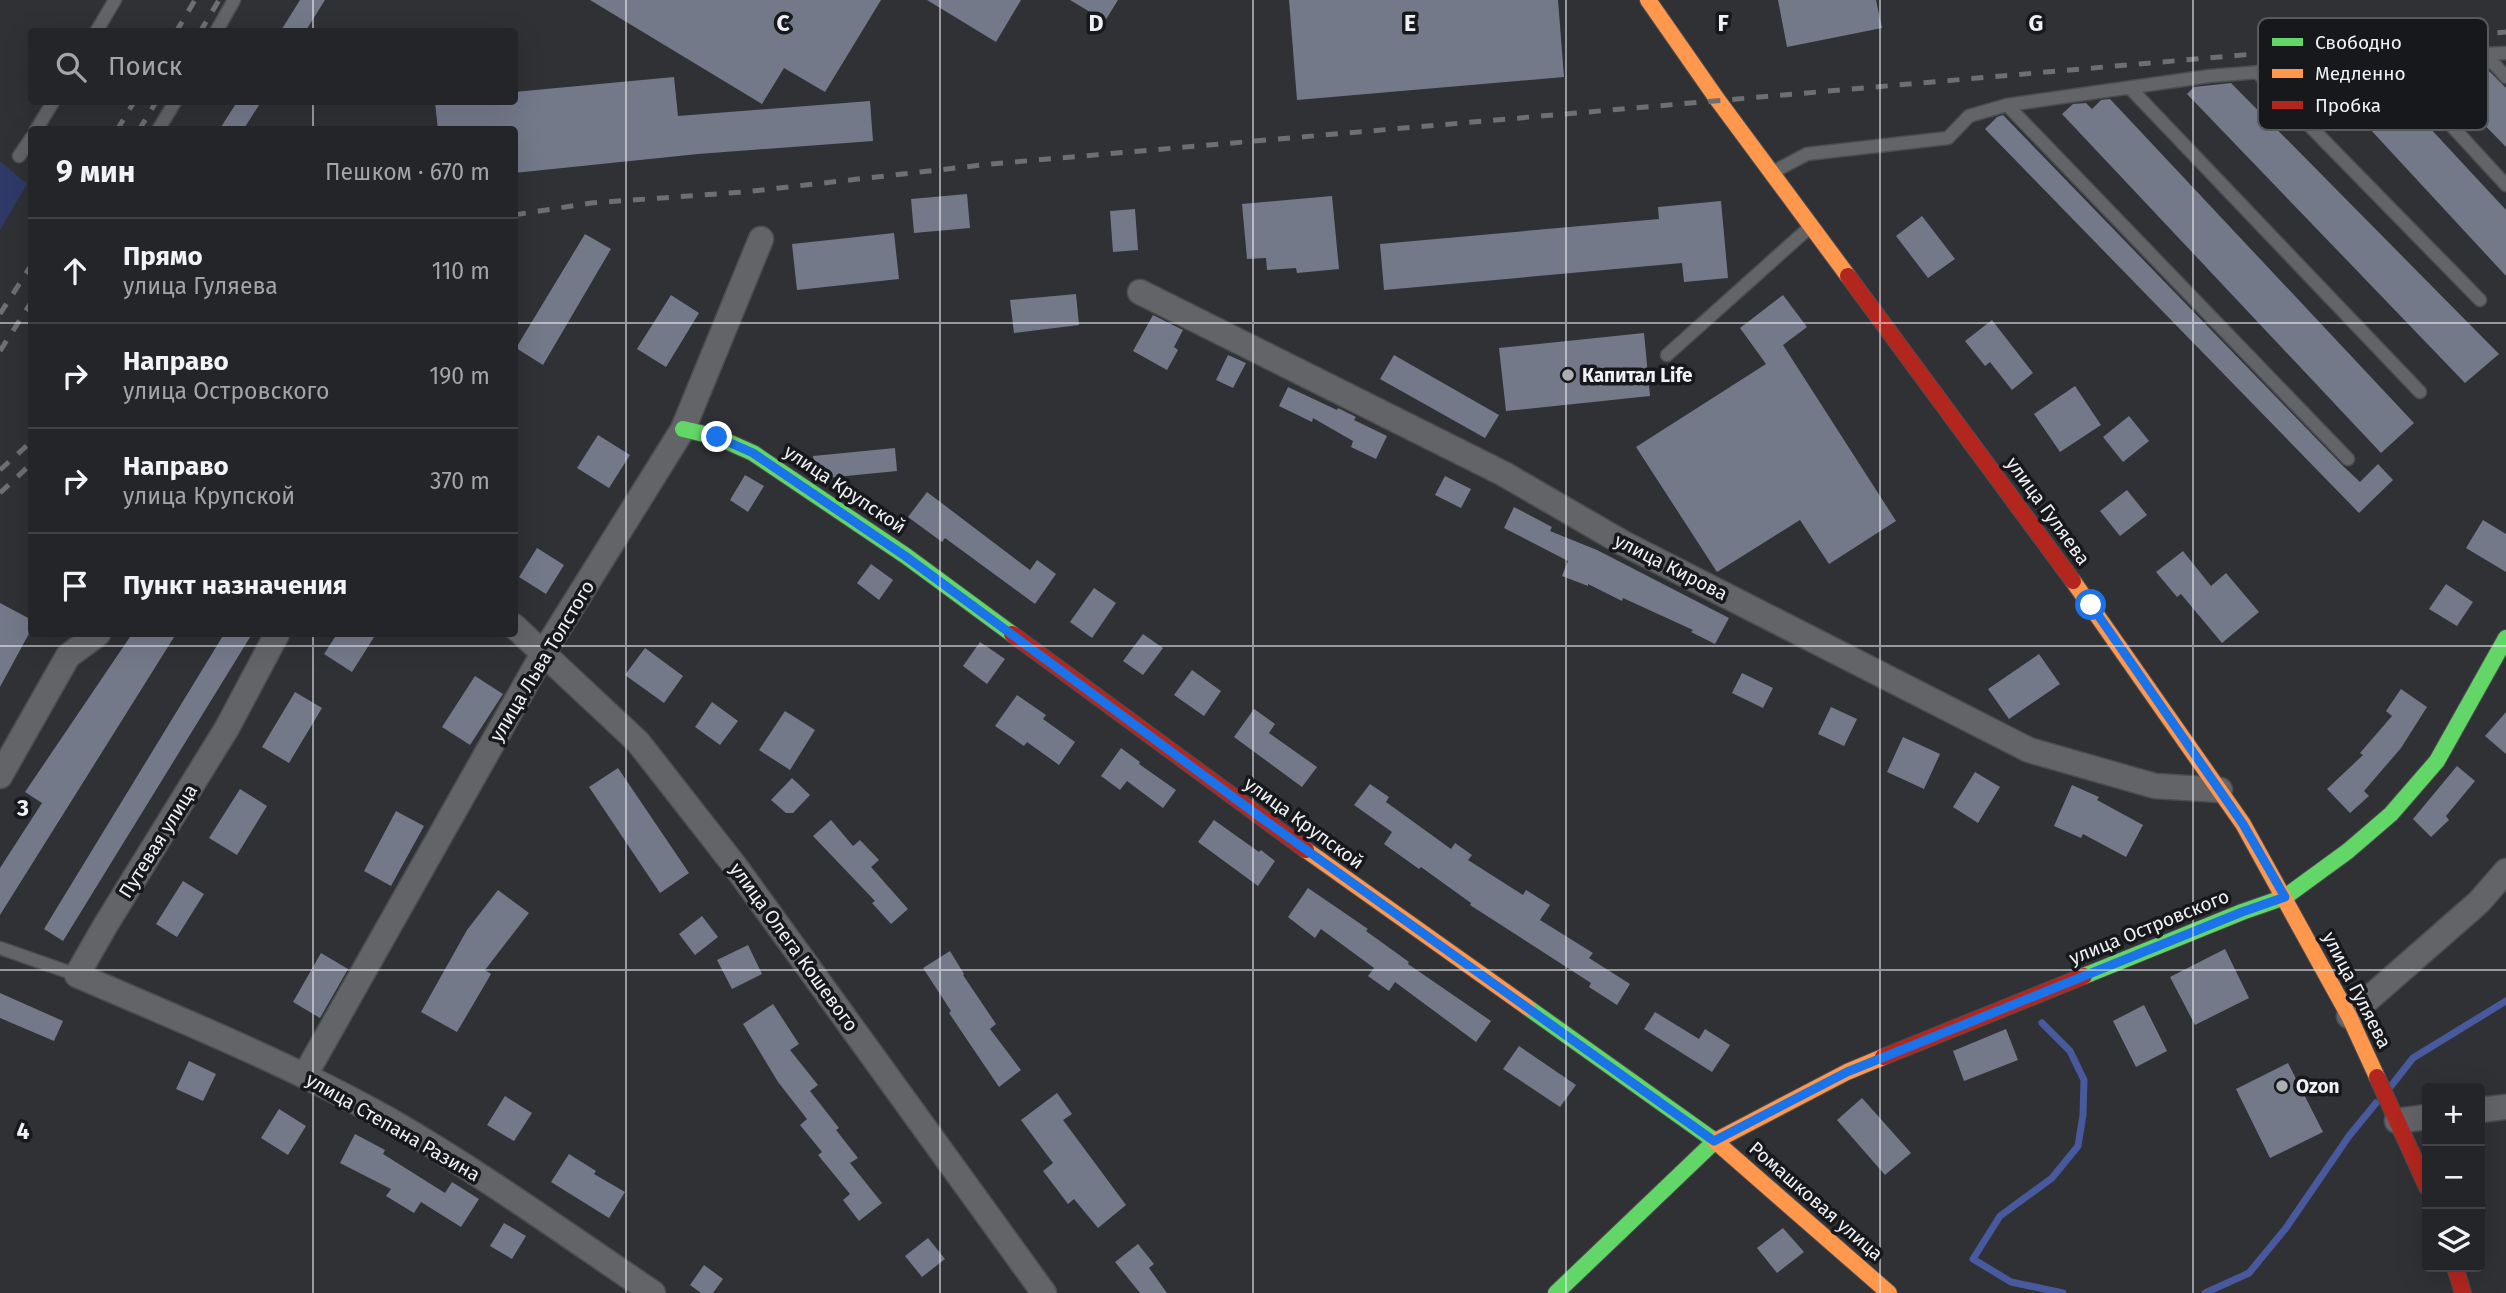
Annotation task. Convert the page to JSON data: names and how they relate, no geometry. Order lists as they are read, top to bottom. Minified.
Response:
{"streets":{"street":["улица Крупской","улица Гуляева","улица Кирова","улица Льва Толстого","Путевая улица","улица Островского","улица Олега Кошевого","улица Степана Разина","Ромашковая улица"]},"crossings":[["улица Крупской","улица Льва Толстого"],["улица Крупской","улица Островского"],["улица Крупской","Ромашковая улица"],["улица Гуляева","улица Кирова"],["улица Гуляева","улица Островского"],["улица Льва Толстого","улица Олега Кошевого"],["улица Льва Толстого","улица Степана Разина"],["Путевая улица","улица Степана Разина"],["улица Островского","Ромашковая улица"]],"places":["Капитал Life","Ozon"],"legend":["Свободно","Медленно","Пробка"],"page":{"search":"Поиск","heading":["9 мин","Пешком · 670 m"],"list":[["Прямо","улица Гуляева","110 m"],["Направо","улица Островского","190 m"],["Направо","улица Крупской","370 m"],"Пункт назначения"],"map_buttons":["+","−"]},"grid":{"columns":["C","D","E","F","G"],"rows":["3","4"]}}
